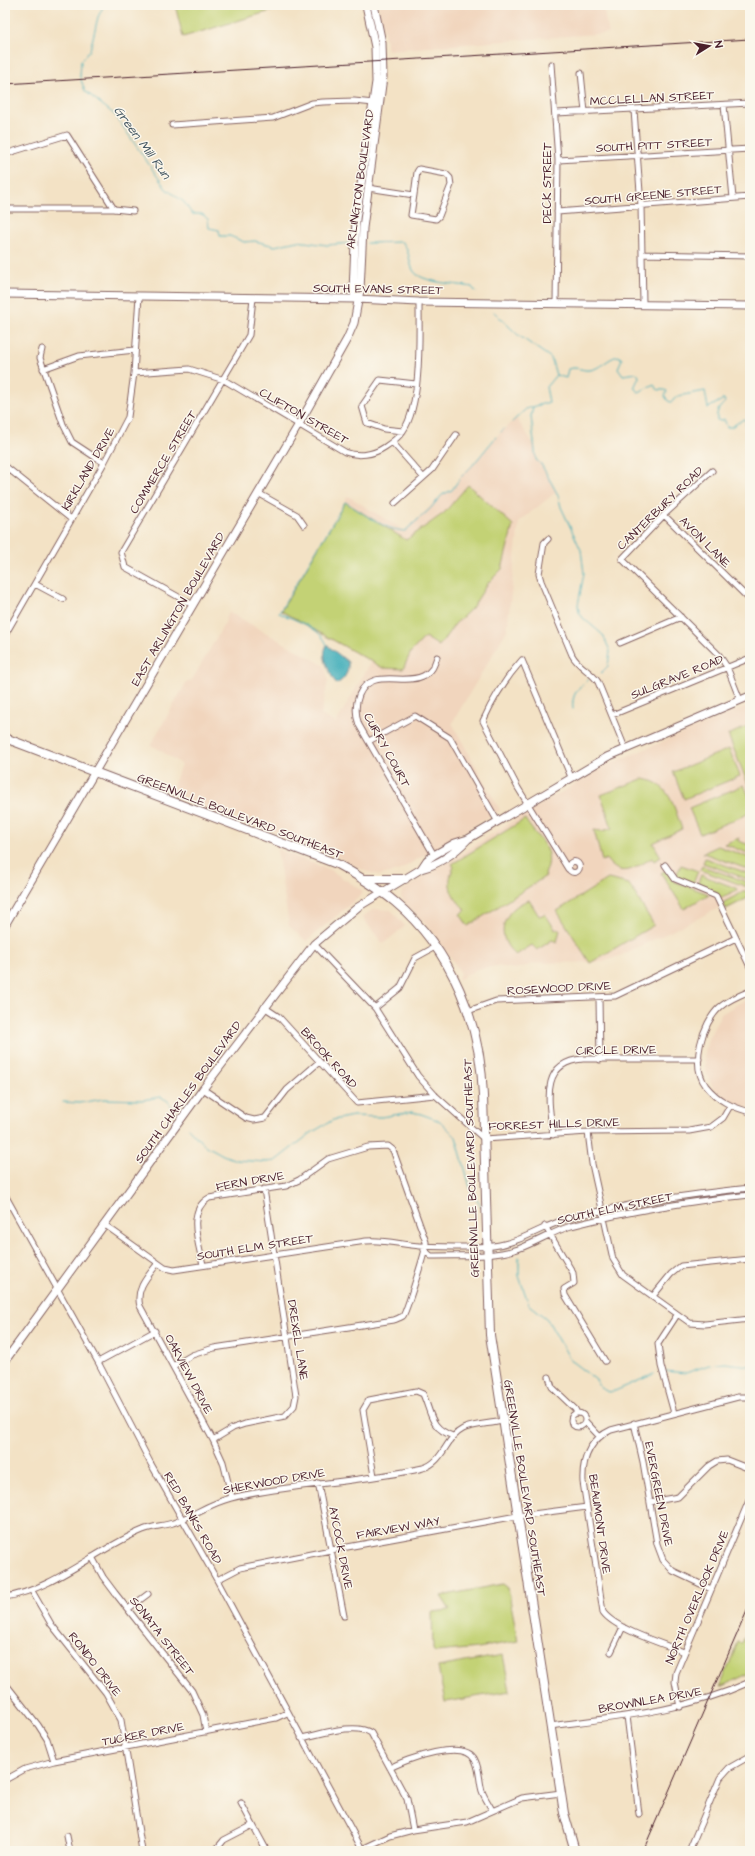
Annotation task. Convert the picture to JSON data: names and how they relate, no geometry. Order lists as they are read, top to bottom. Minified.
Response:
{"streets":{"highway":["GREENVILLE BOULEVARD SOUTHEAST"],"main road":["ARLINGTON BOULEVARD","SOUTH EVANS STREET","EAST ARLINGTON BOULEVARD","SOUTH CHARLES BOULEVARD"],"street":["MCCLELLAN STREET","SOUTH PITT STREET","DECK STREET","SOUTH GREENE STREET","CLIFTON STREET","COMMERCE STREET","KIRKLAND DRIVE","CANTERBURY ROAD","AVON LANE","SULGRAVE ROAD","CURRY COURT","ROSEWOOD DRIVE","CIRCLE DRIVE","BROOK ROAD","FORREST HILLS DRIVE","FERN DRIVE","SOUTH ELM STREET","DREXEL LANE","OAKVIEW DRIVE","SHERWOOD DRIVE","EVERGREEN DRIVE","RED BANKS ROAD","BEAUMONT DRIVE","FAIRVIEW WAY","AYCOCK DRIVE","NORTH OVERLOOK DRIVE","SONATA STREET","RONDO DRIVE","BROWNLEA DRIVE","TUCKER DRIVE"]},"crossings":[["MCCLELLAN STREET","DECK STREET"],["SOUTH PITT STREET","DECK STREET"],["ARLINGTON BOULEVARD","SOUTH EVANS STREET"],["ARLINGTON BOULEVARD","EAST ARLINGTON BOULEVARD"],["DECK STREET","SOUTH GREENE STREET"],["DECK STREET","SOUTH EVANS STREET"],["SOUTH EVANS STREET","CLIFTON STREET"],["SOUTH EVANS STREET","COMMERCE STREET"],["SOUTH EVANS STREET","KIRKLAND DRIVE"],["SOUTH EVANS STREET","EAST ARLINGTON BOULEVARD"],["CLIFTON STREET","COMMERCE STREET"],["CLIFTON STREET","KIRKLAND DRIVE"],["CLIFTON STREET","EAST ARLINGTON BOULEVARD"],["COMMERCE STREET","EAST ARLINGTON BOULEVARD"],["CANTERBURY ROAD","AVON LANE"],["EAST ARLINGTON BOULEVARD","GREENVILLE BOULEVARD SOUTHEAST"],["CURRY COURT","SOUTH CHARLES BOULEVARD"],["GREENVILLE BOULEVARD SOUTHEAST","ROSEWOOD DRIVE"],["GREENVILLE BOULEVARD SOUTHEAST","SOUTH CHARLES BOULEVARD"],["GREENVILLE BOULEVARD SOUTHEAST","FORREST HILLS DRIVE"],["GREENVILLE BOULEVARD SOUTHEAST","SOUTH ELM STREET"],["GREENVILLE BOULEVARD SOUTHEAST","FAIRVIEW WAY"],["GREENVILLE BOULEVARD SOUTHEAST","BROWNLEA DRIVE"],["CIRCLE DRIVE","FORREST HILLS DRIVE"],["BROOK ROAD","SOUTH CHARLES BOULEVARD"],["BROOK ROAD","FORREST HILLS DRIVE"],["SOUTH CHARLES BOULEVARD","FORREST HILLS DRIVE"],["SOUTH CHARLES BOULEVARD","SOUTH ELM STREET"],["SOUTH CHARLES BOULEVARD","RED BANKS ROAD"],["FERN DRIVE","SOUTH ELM STREET"],["FERN DRIVE","DREXEL LANE"],["SOUTH ELM STREET","DREXEL LANE"],["SOUTH ELM STREET","OAKVIEW DRIVE"],["DREXEL LANE","OAKVIEW DRIVE"],["OAKVIEW DRIVE","SHERWOOD DRIVE"],["SHERWOOD DRIVE","RED BANKS ROAD"],["SHERWOOD DRIVE","AYCOCK DRIVE"],["SHERWOOD DRIVE","SONATA STREET"],["SHERWOOD DRIVE","RONDO DRIVE"],["EVERGREEN DRIVE","BEAUMONT DRIVE"],["EVERGREEN DRIVE","NORTH OVERLOOK DRIVE"],["RED BANKS ROAD","FAIRVIEW WAY"],["RED BANKS ROAD","TUCKER DRIVE"],["BEAUMONT DRIVE","FAIRVIEW WAY"],["BEAUMONT DRIVE","NORTH OVERLOOK DRIVE"],["FAIRVIEW WAY","AYCOCK DRIVE"],["NORTH OVERLOOK DRIVE","BROWNLEA DRIVE"],["SONATA STREET","TUCKER DRIVE"],["RONDO DRIVE","TUCKER DRIVE"]],"water":["Green Mill Run"],"north":"right"}
